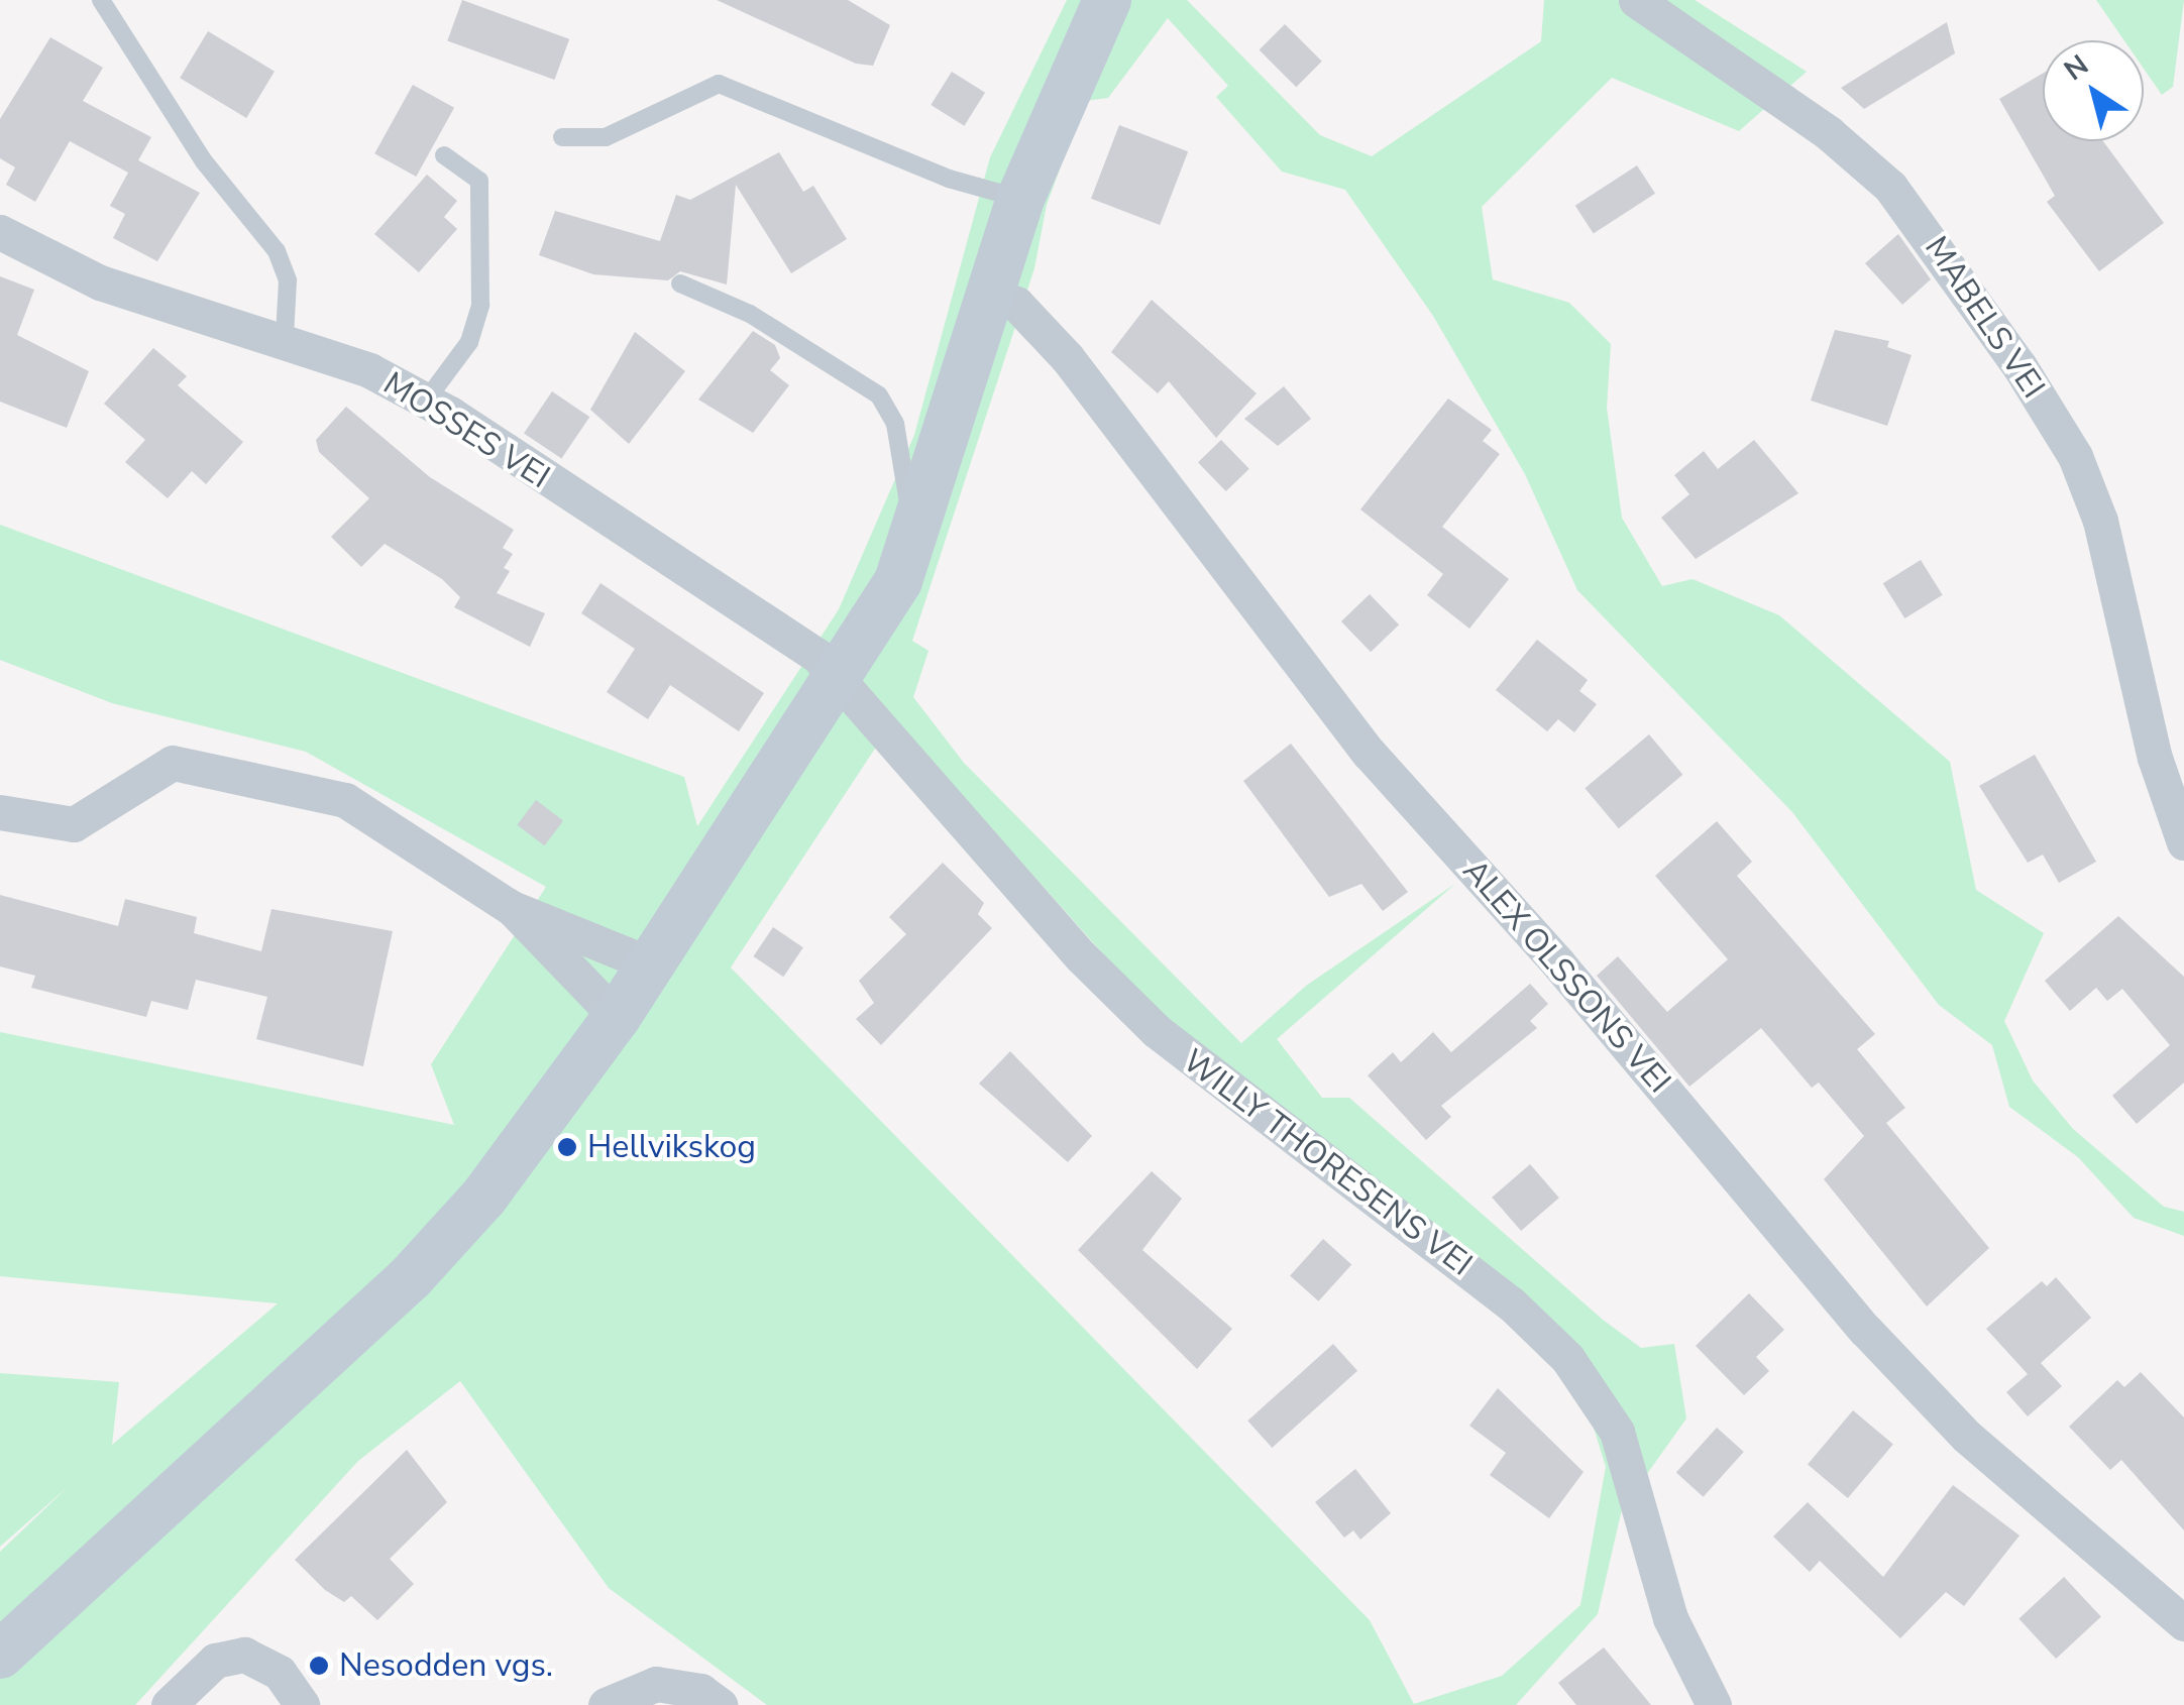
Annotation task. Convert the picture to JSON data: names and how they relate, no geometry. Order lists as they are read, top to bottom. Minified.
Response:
{"streets":{"street":["MABELS VEI","MOSSES VEI","ALEX OLSSONS VEI","WILLY THORESENS VEI"]},"crossings":[["MOSSES VEI","WILLY THORESENS VEI"]],"places":["Hellvikskog","Nesodden vgs."],"north":"top left"}
